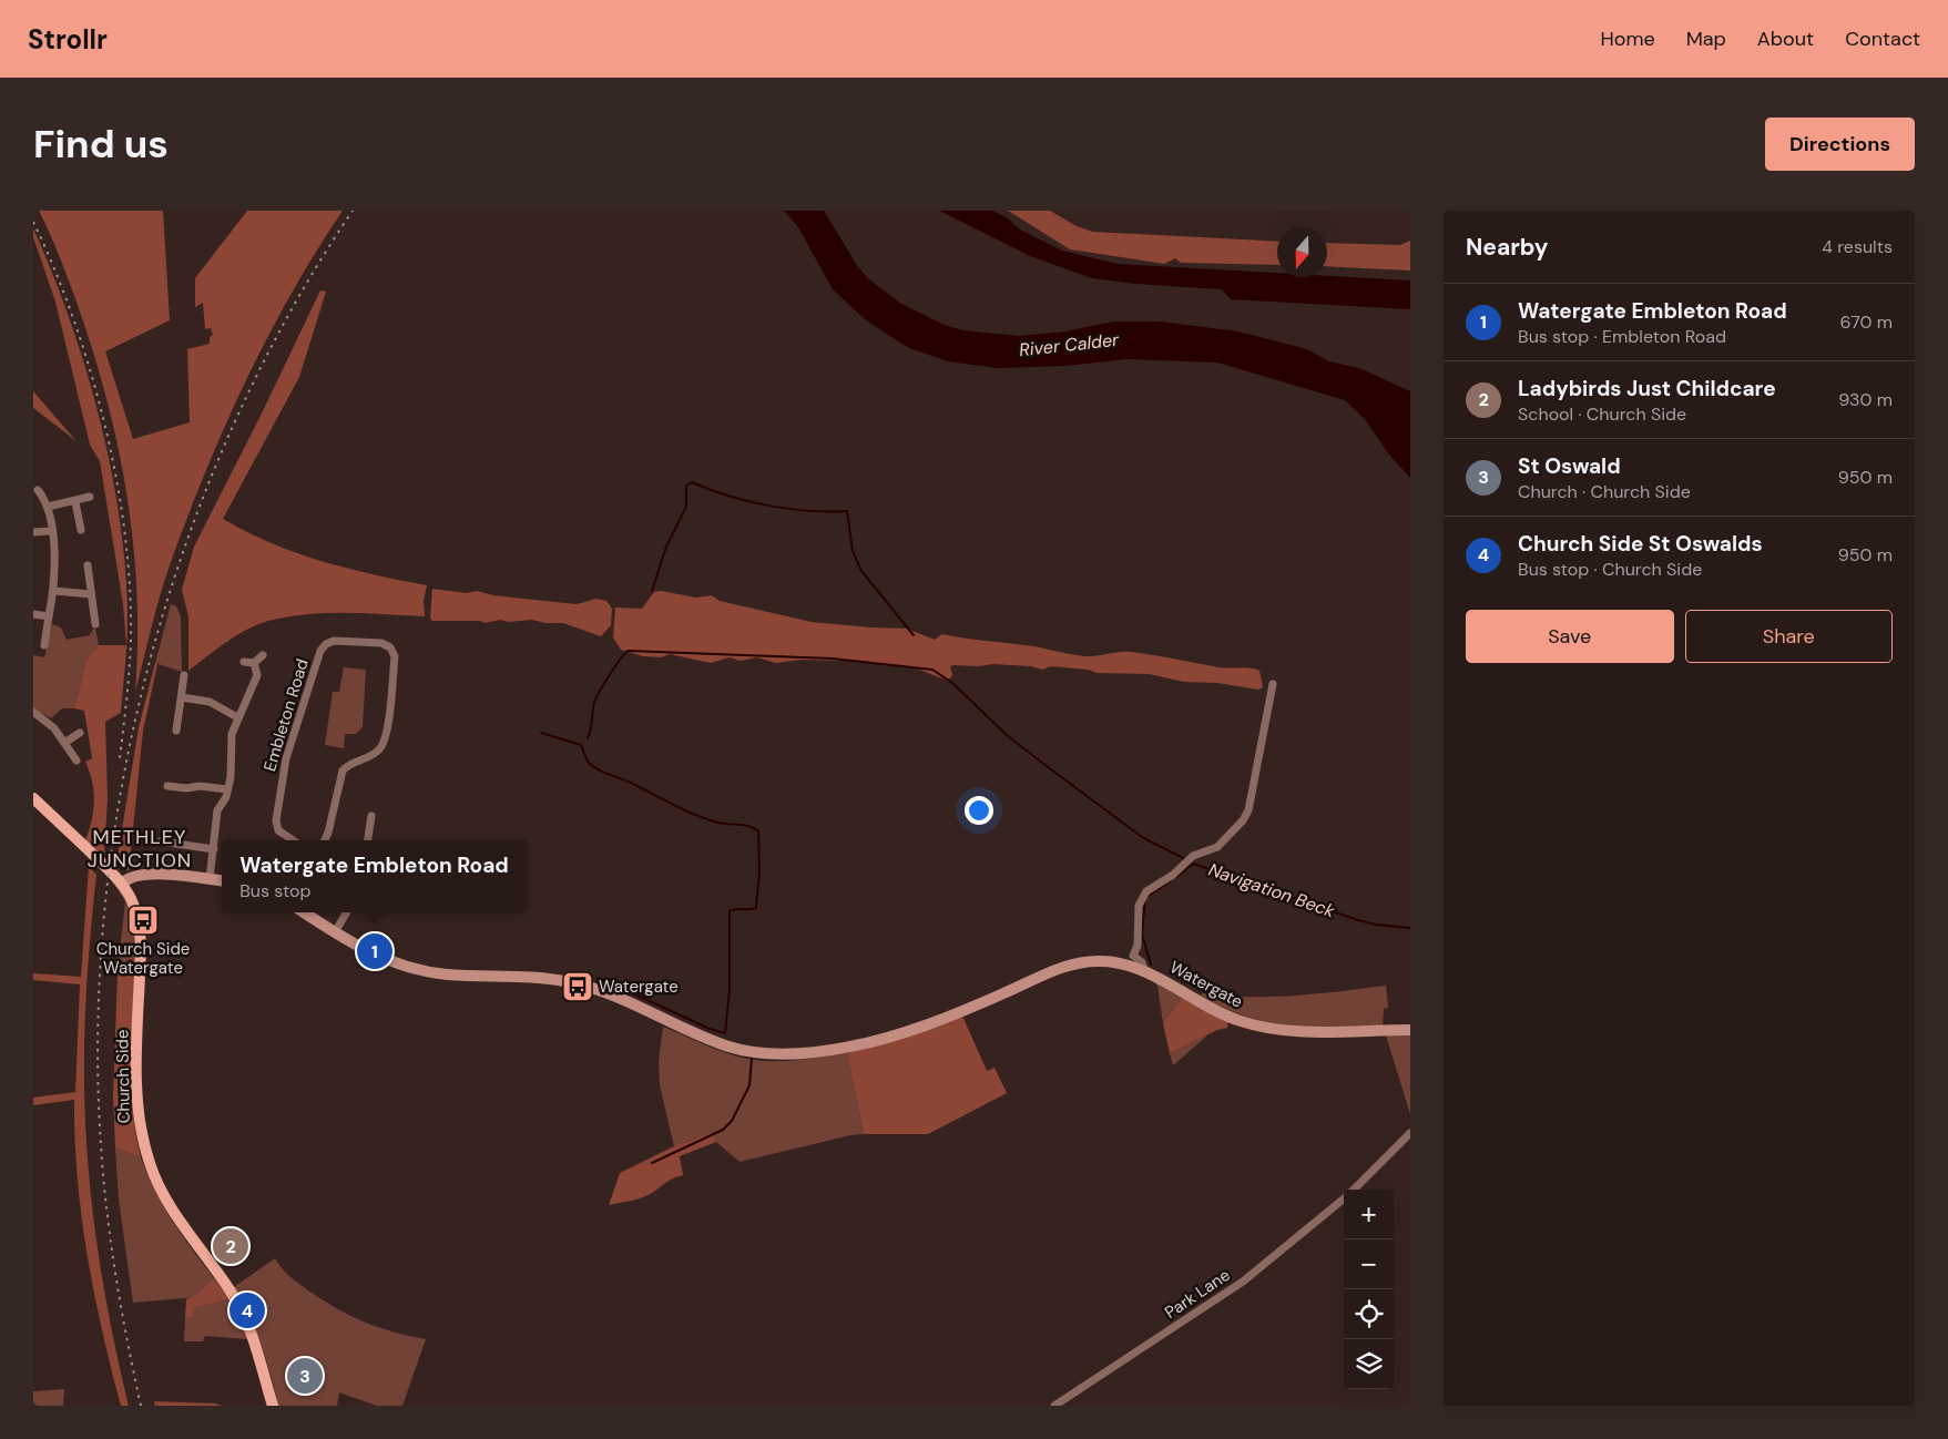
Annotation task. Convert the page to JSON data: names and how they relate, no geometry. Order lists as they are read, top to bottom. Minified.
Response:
{"streets":{"main road":["Watergate","Church Side"],"street":["Embleton Road","Park Lane"]},"districts":["METHLEY JUNCTION"],"water":["River Calder","Navigation Beck"],"places":{"bus stop":["Church Side Watergate","Watergate"]},"north":"bottom","page":{"header":"Strollr","nav":["Home","Map","About","Contact"],"buttons":["Directions",["Save","Share"]],"title":"Find us","heading":["Nearby","4 results"],"list":[{"mark":"1","name":"Watergate Embleton Road","note":"Bus stop · Embleton Road","value":"670 m"},{"mark":"2","name":"Ladybirds Just Childcare","note":"School · Church Side","value":"930 m"},{"mark":"3","name":"St Oswald","note":"Church · Church Side","value":"950 m"},{"mark":"4","name":"Church Side St Oswalds","note":"Bus stop · Church Side","value":"950 m"}],"popup":["Watergate Embleton Road","Bus stop"],"pins":["1","2","4","3"],"map_buttons":["+","−"]}}
